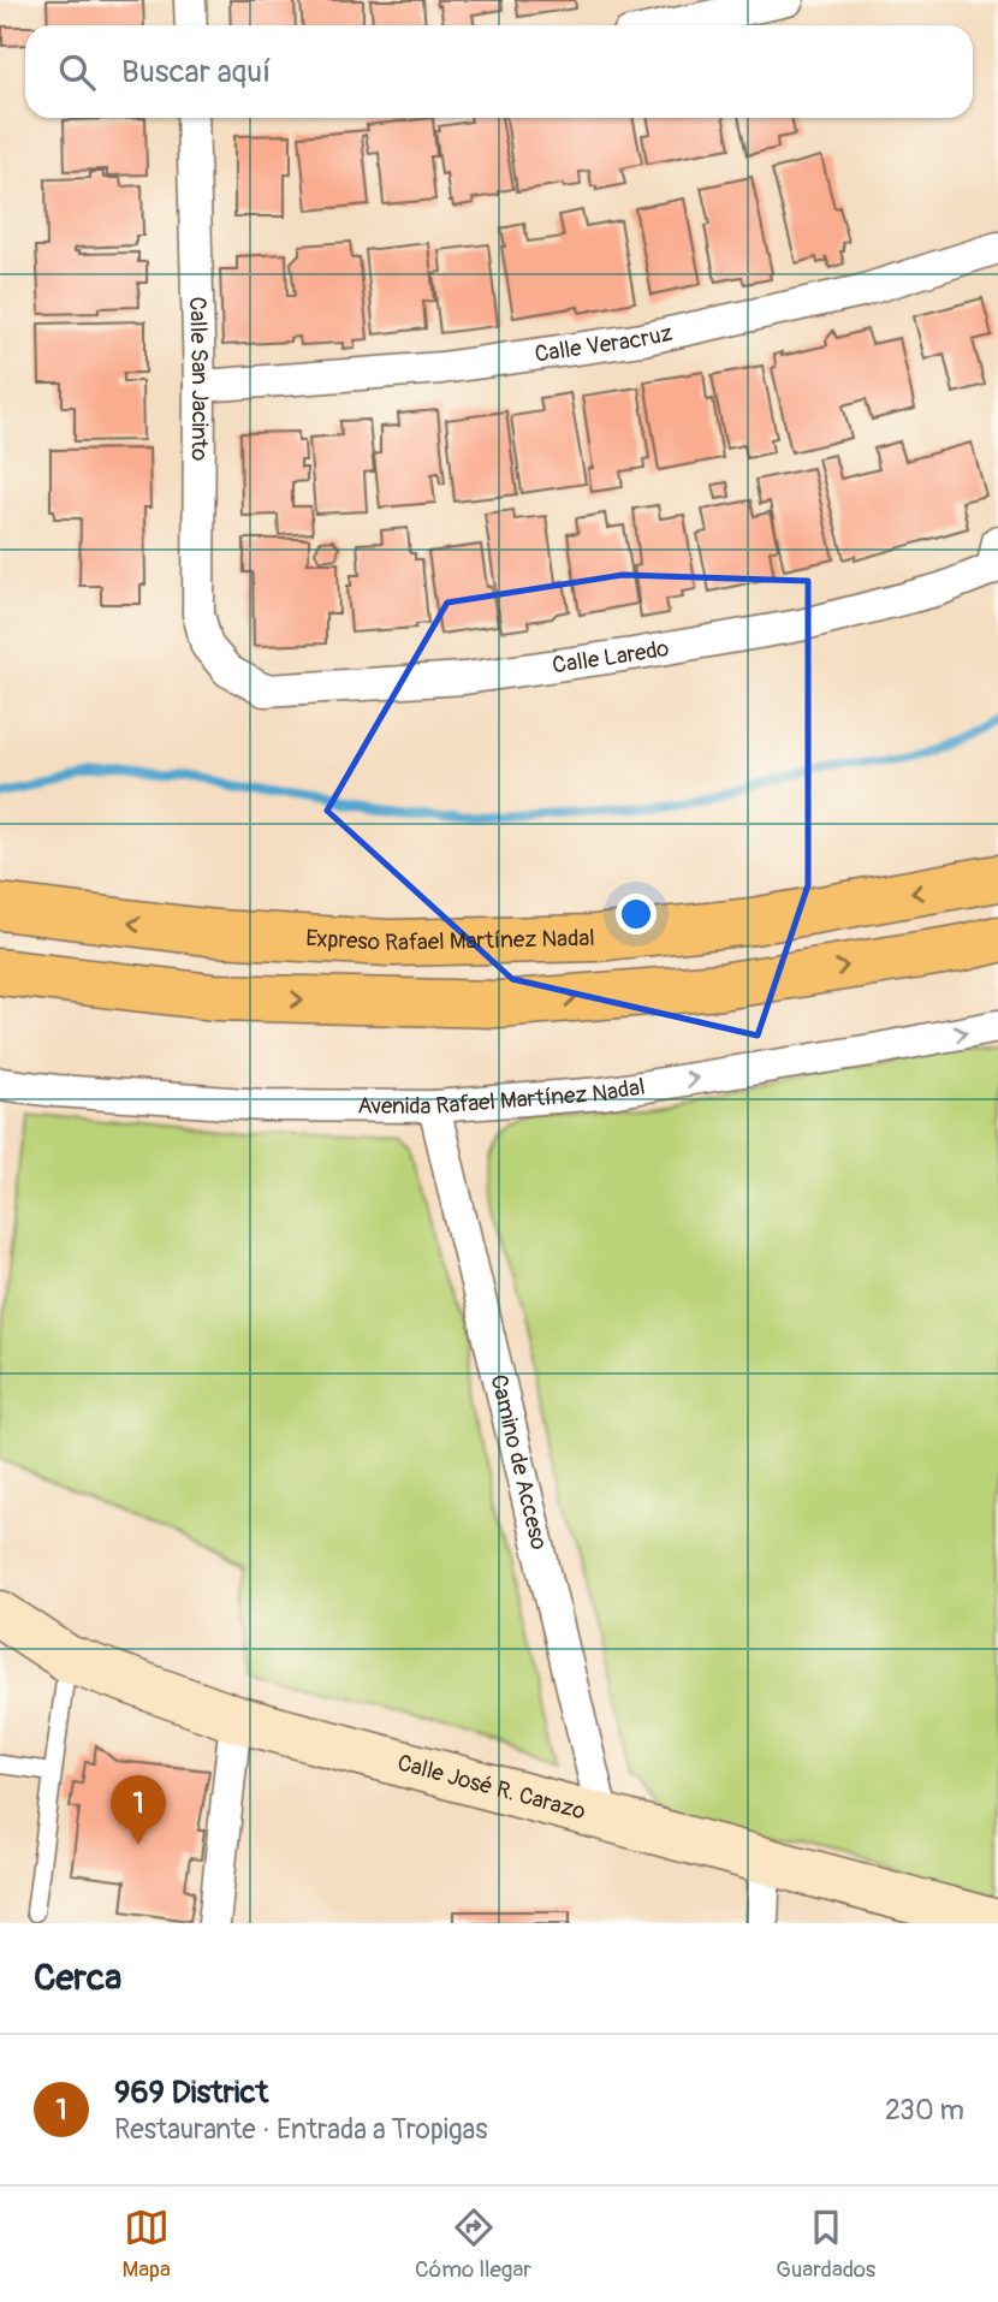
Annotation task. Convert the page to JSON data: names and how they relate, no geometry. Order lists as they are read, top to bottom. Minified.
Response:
{"streets":{"highway":["Expreso Rafael Martínez Nadal"],"street":["Calle Veracruz","Calle San Jacinto","Calle Laredo","Avenida Rafael Martínez Nadal","Camino de Acceso","Calle José R. Carazo"]},"crossings":[["Calle Veracruz","Calle San Jacinto"],["Calle San Jacinto","Calle Laredo"],["Avenida Rafael Martínez Nadal","Camino de Acceso"],["Camino de Acceso","Calle José R. Carazo"]],"one_way":["Avenida Rafael Martínez Nadal"],"page":{"search":"Buscar aquí","pins":"1","heading":"Cerca","list":[{"mark":"1","name":"969 District","note":"Restaurante · Entrada a Tropigas","value":"230 m"}],"nav":["Mapa","Cómo llegar","Guardados"]}}
